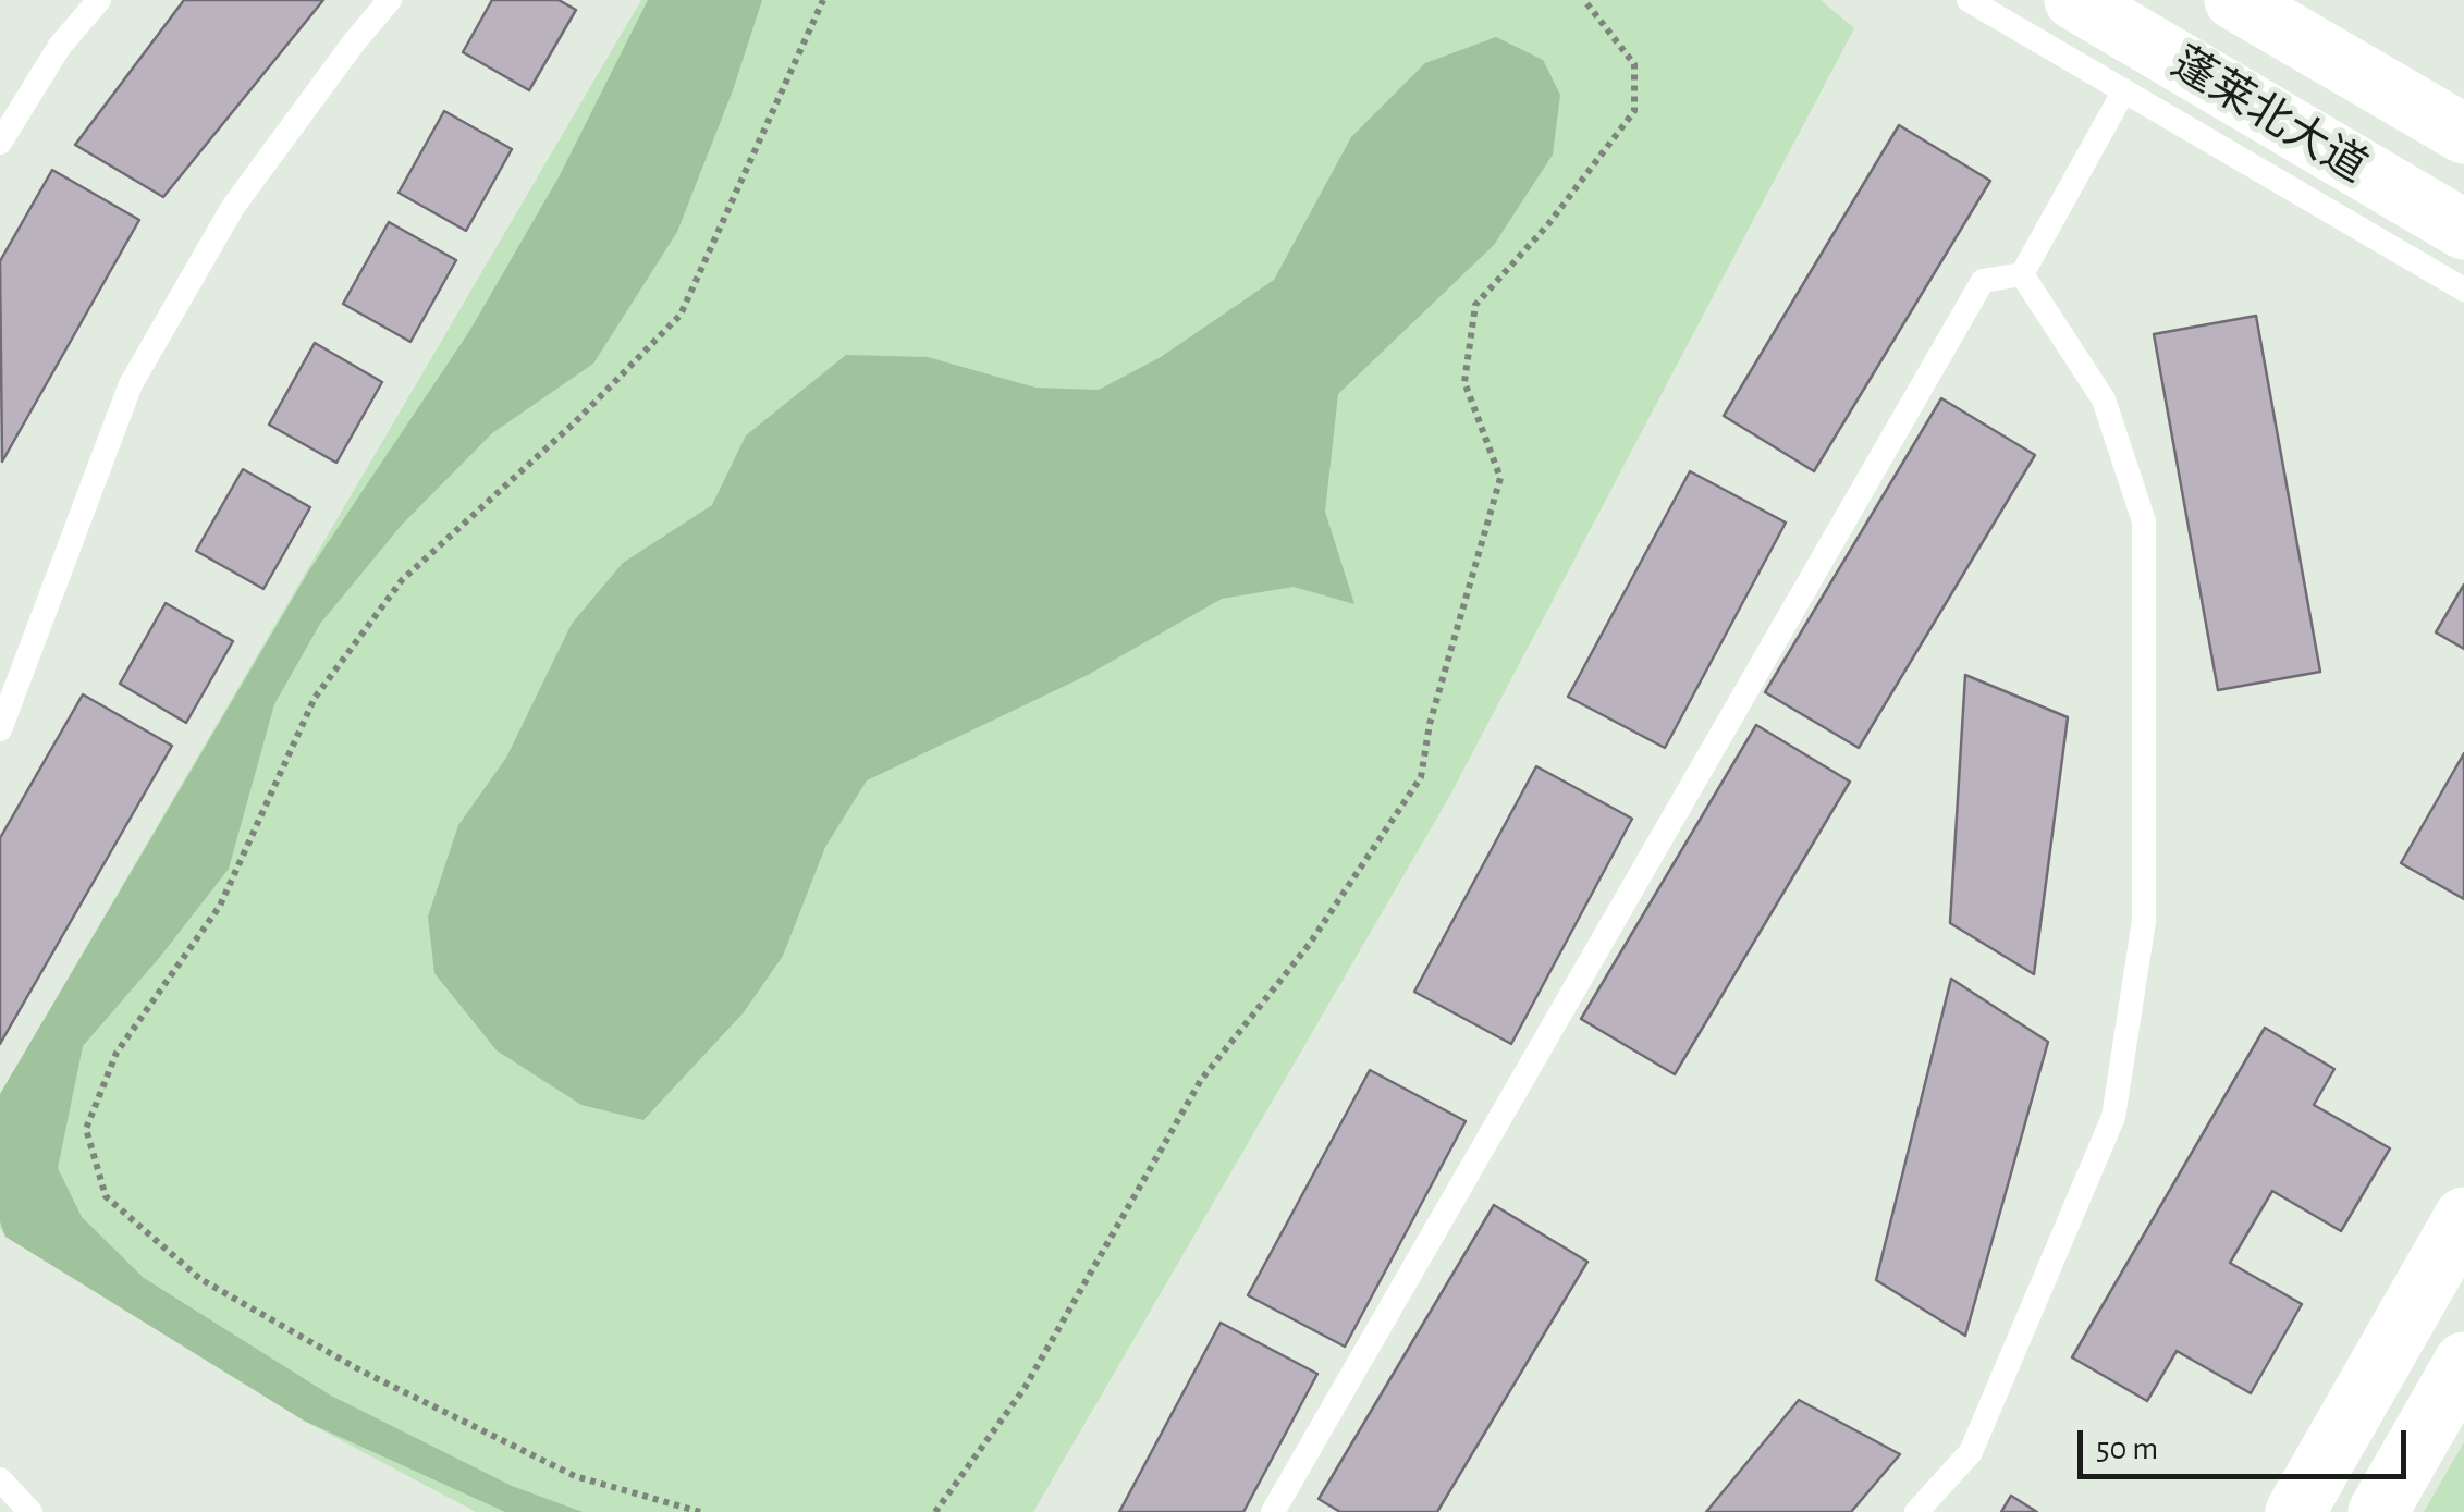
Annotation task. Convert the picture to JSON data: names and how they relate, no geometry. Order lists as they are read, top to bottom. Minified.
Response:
{"streets":{"main road":["蓬莱北大道"]},"scale_bar":"50 m"}
